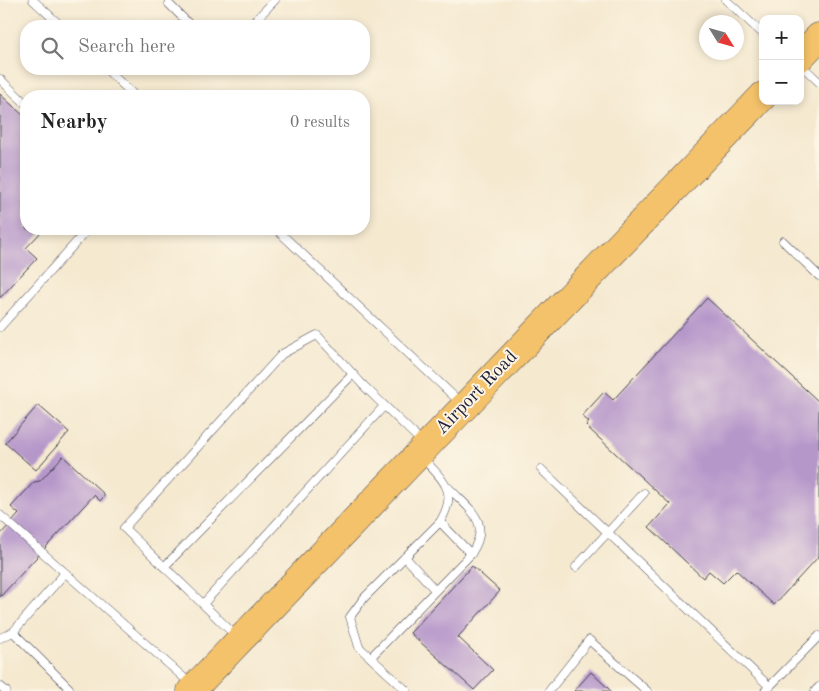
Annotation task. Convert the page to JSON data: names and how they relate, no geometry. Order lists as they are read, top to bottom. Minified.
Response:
{"streets":{"highway":["Airport Road"]},"north":"bottom right","page":{"map_buttons":["+","−"],"search":"Search here","heading":["Nearby","0 results"]}}
